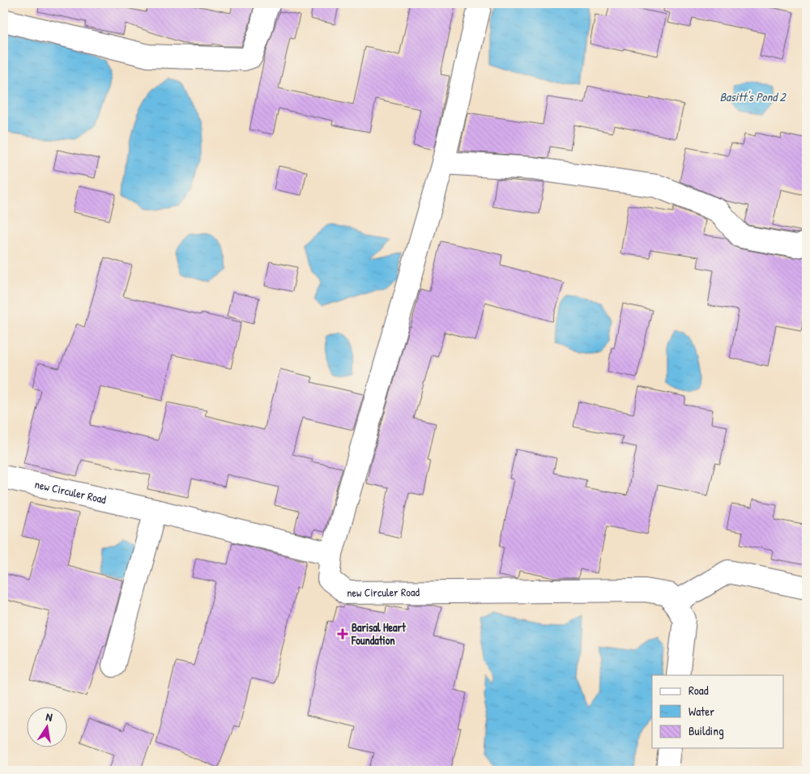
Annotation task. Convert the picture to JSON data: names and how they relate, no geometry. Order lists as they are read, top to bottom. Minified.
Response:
{"streets":{"street":["new Circuler Road"]},"water":["Basitt's Pond 2"],"places":{"health":["Barisal Heart Foundation"]},"legend":["Road","Water","Building"],"north":"top"}
